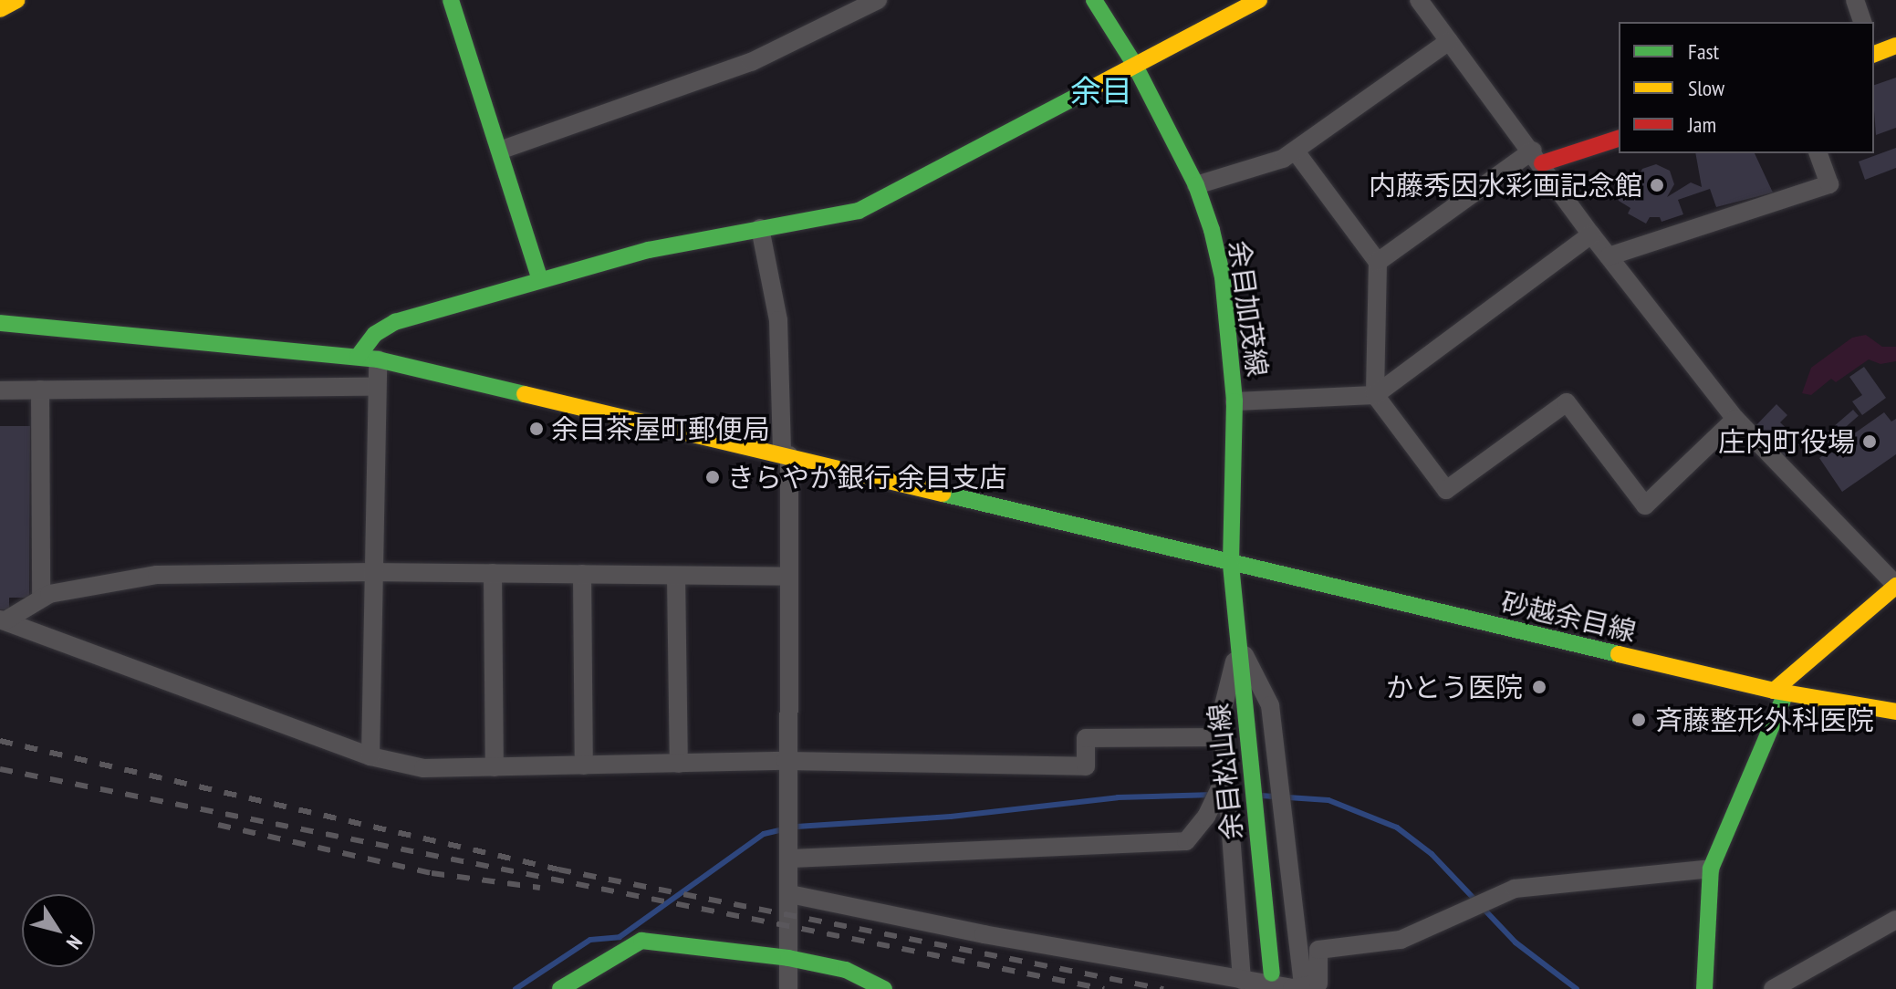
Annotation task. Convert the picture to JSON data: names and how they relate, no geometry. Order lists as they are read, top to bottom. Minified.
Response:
{"streets":{"street":["余目加茂線","砂越余目線","余目松山線"]},"crossings":[["余目加茂線","砂越余目線"],["余目加茂線","余目松山線"],["砂越余目線","余目松山線"]],"districts":["余目"],"places":["内藤秀因水彩画記念館","余目茶屋町郵便局","庄内町役場","きらやか銀行 余目支店","かとう医院","斉藤整形外科医院"],"legend":["Fast","Slow","Jam"],"north":"bottom right"}
